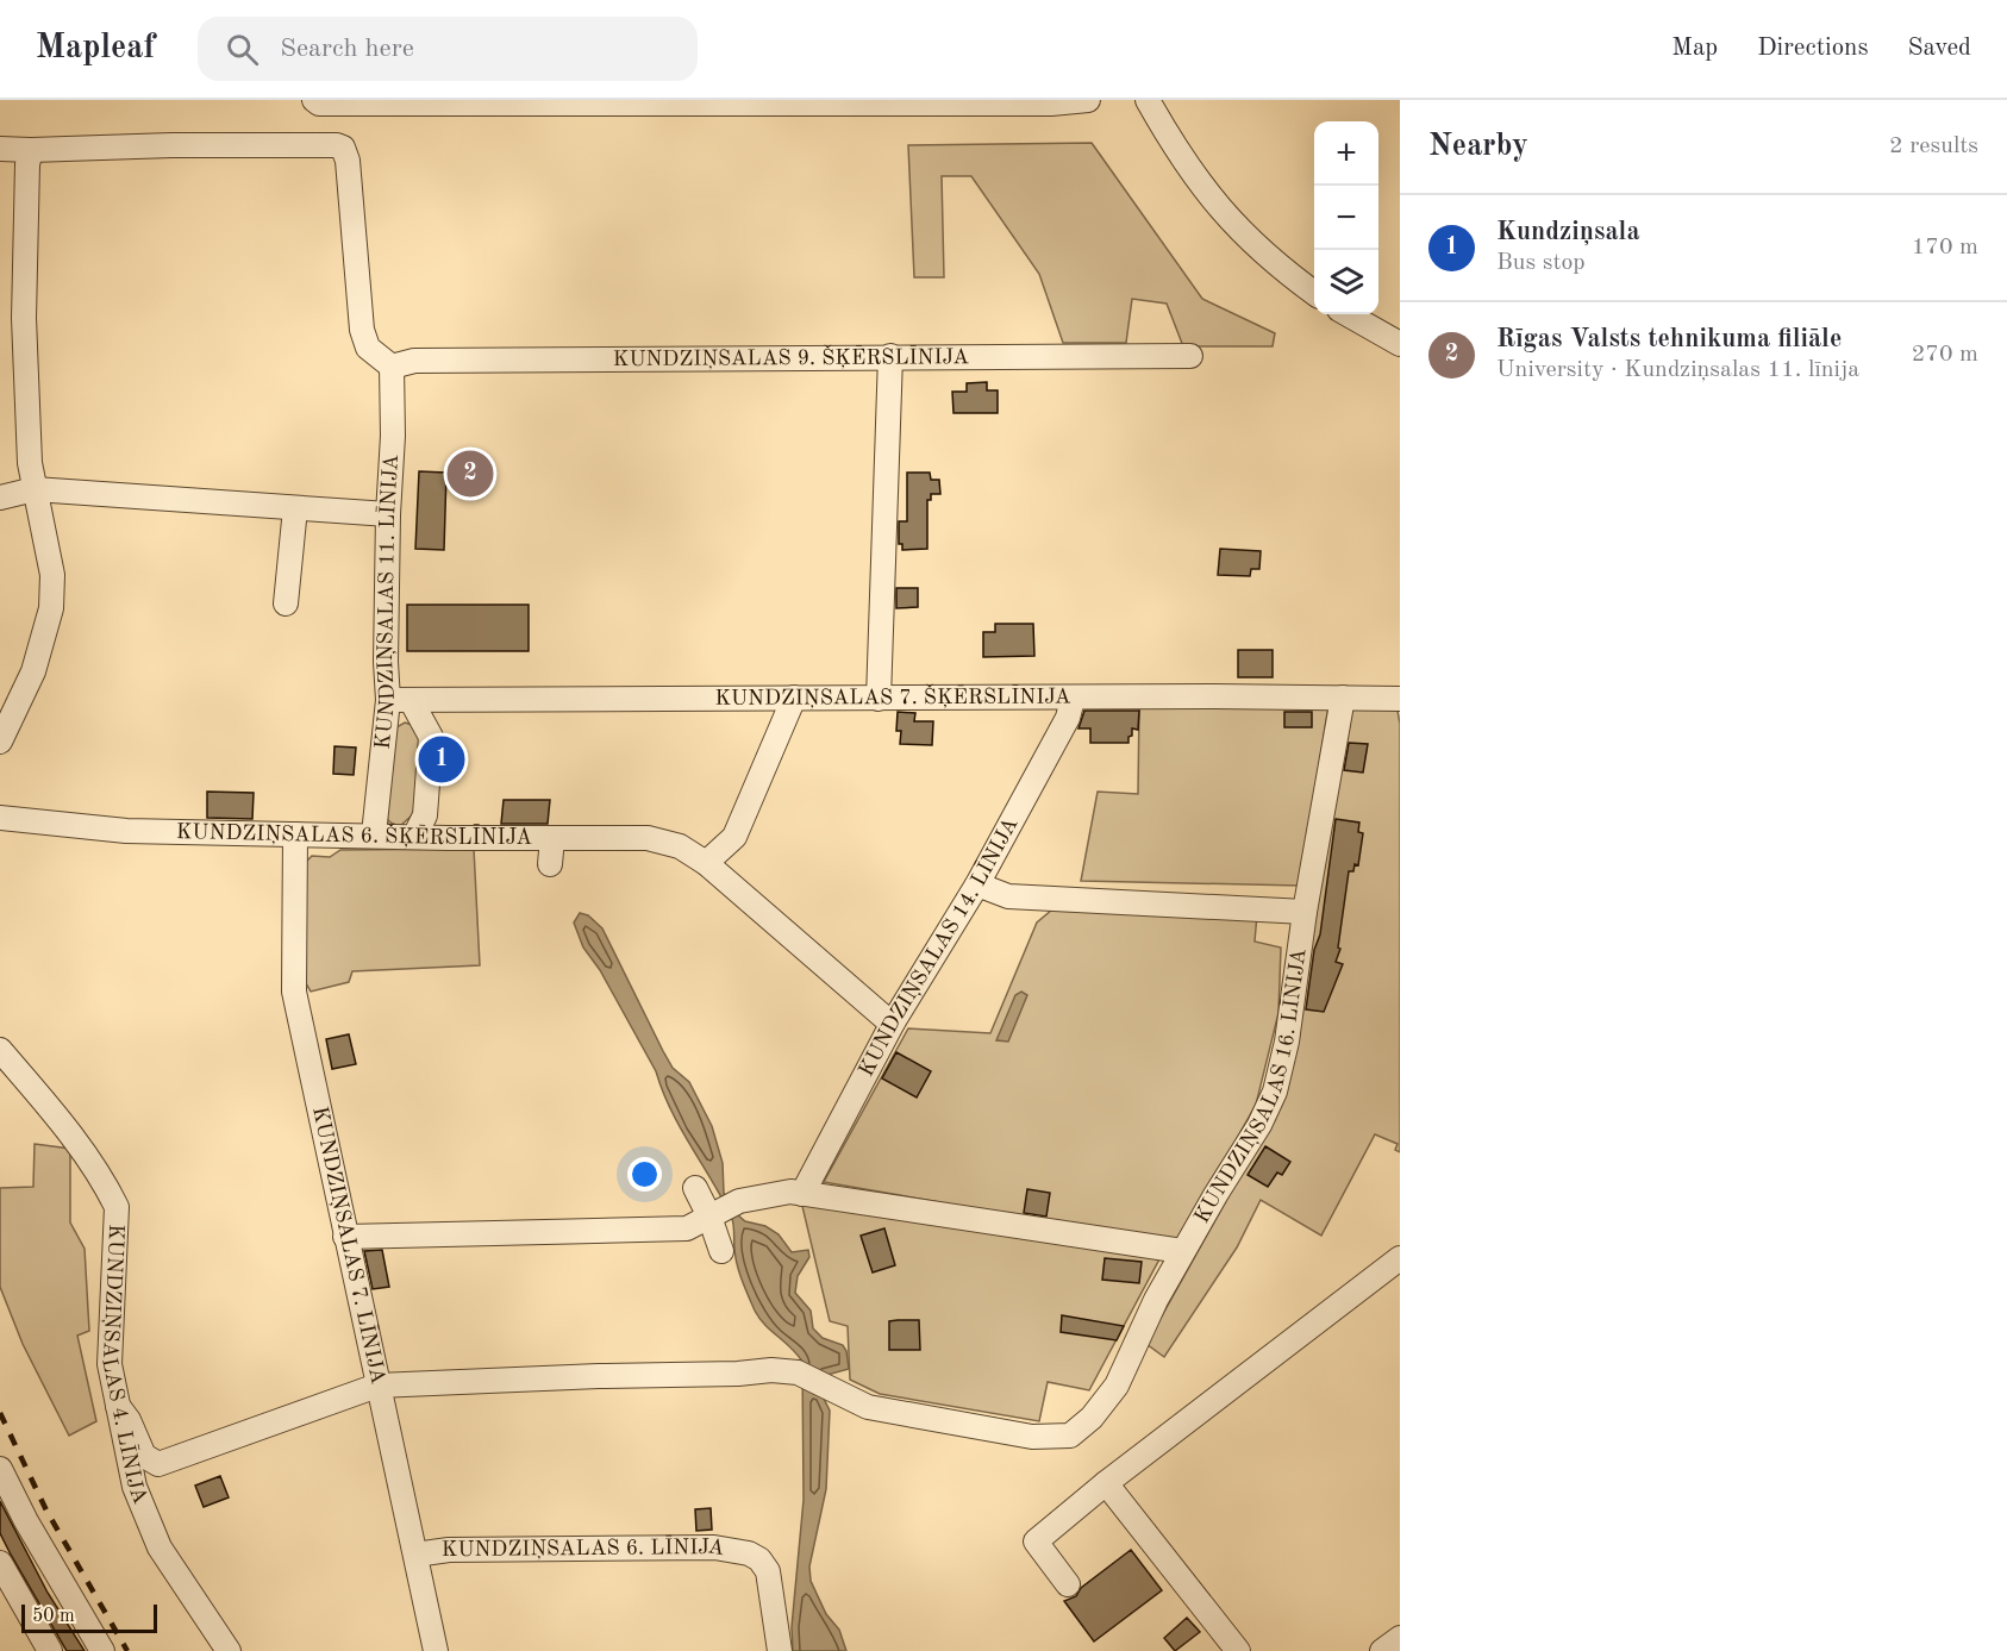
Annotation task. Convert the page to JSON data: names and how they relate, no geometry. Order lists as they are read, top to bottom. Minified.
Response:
{"streets":{"street":["KUNDZIŅSALAS 9. ŠĶĒRSLĪNIJA","KUNDZIŅSALAS 11. LĪNIJA","KUNDZIŅSALAS 7. ŠĶĒRSLĪNIJA","KUNDZIŅSALAS 6. ŠĶĒRSLĪNIJA","KUNDZIŅSALAS 14. LĪNIJA","KUNDZIŅSALAS 16. LĪNIJA","KUNDZIŅSALAS 7. LĪNIJA","KUNDZIŅSALAS 4. LĪNIJA","KUNDZIŅSALAS 6. LĪNIJA"]},"crossings":[["KUNDZIŅSALAS 9. ŠĶĒRSLĪNIJA","KUNDZIŅSALAS 11. LĪNIJA"],["KUNDZIŅSALAS 11. LĪNIJA","KUNDZIŅSALAS 7. ŠĶĒRSLĪNIJA"],["KUNDZIŅSALAS 11. LĪNIJA","KUNDZIŅSALAS 6. ŠĶĒRSLĪNIJA"],["KUNDZIŅSALAS 7. ŠĶĒRSLĪNIJA","KUNDZIŅSALAS 14. LĪNIJA"],["KUNDZIŅSALAS 7. ŠĶĒRSLĪNIJA","KUNDZIŅSALAS 16. LĪNIJA"],["KUNDZIŅSALAS 6. ŠĶĒRSLĪNIJA","KUNDZIŅSALAS 14. LĪNIJA"],["KUNDZIŅSALAS 6. ŠĶĒRSLĪNIJA","KUNDZIŅSALAS 7. LĪNIJA"],["KUNDZIŅSALAS 16. LĪNIJA","KUNDZIŅSALAS 7. LĪNIJA"],["KUNDZIŅSALAS 7. LĪNIJA","KUNDZIŅSALAS 6. LĪNIJA"]],"scale_bar":"50 m","page":{"header":"Mapleaf","search":"Search here","nav":["Map","Directions","Saved"],"heading":["Nearby","2 results"],"map_buttons":["+","−"],"list":[{"mark":"1","name":"Kundziņsala","note":"Bus stop","value":"170 m"},{"mark":"2","name":"Rīgas Valsts tehnikuma filiāle","note":"University · Kundziņsalas 11. līnija","value":"270 m"}],"pins":["2","1"],"scale":"50 m"}}
